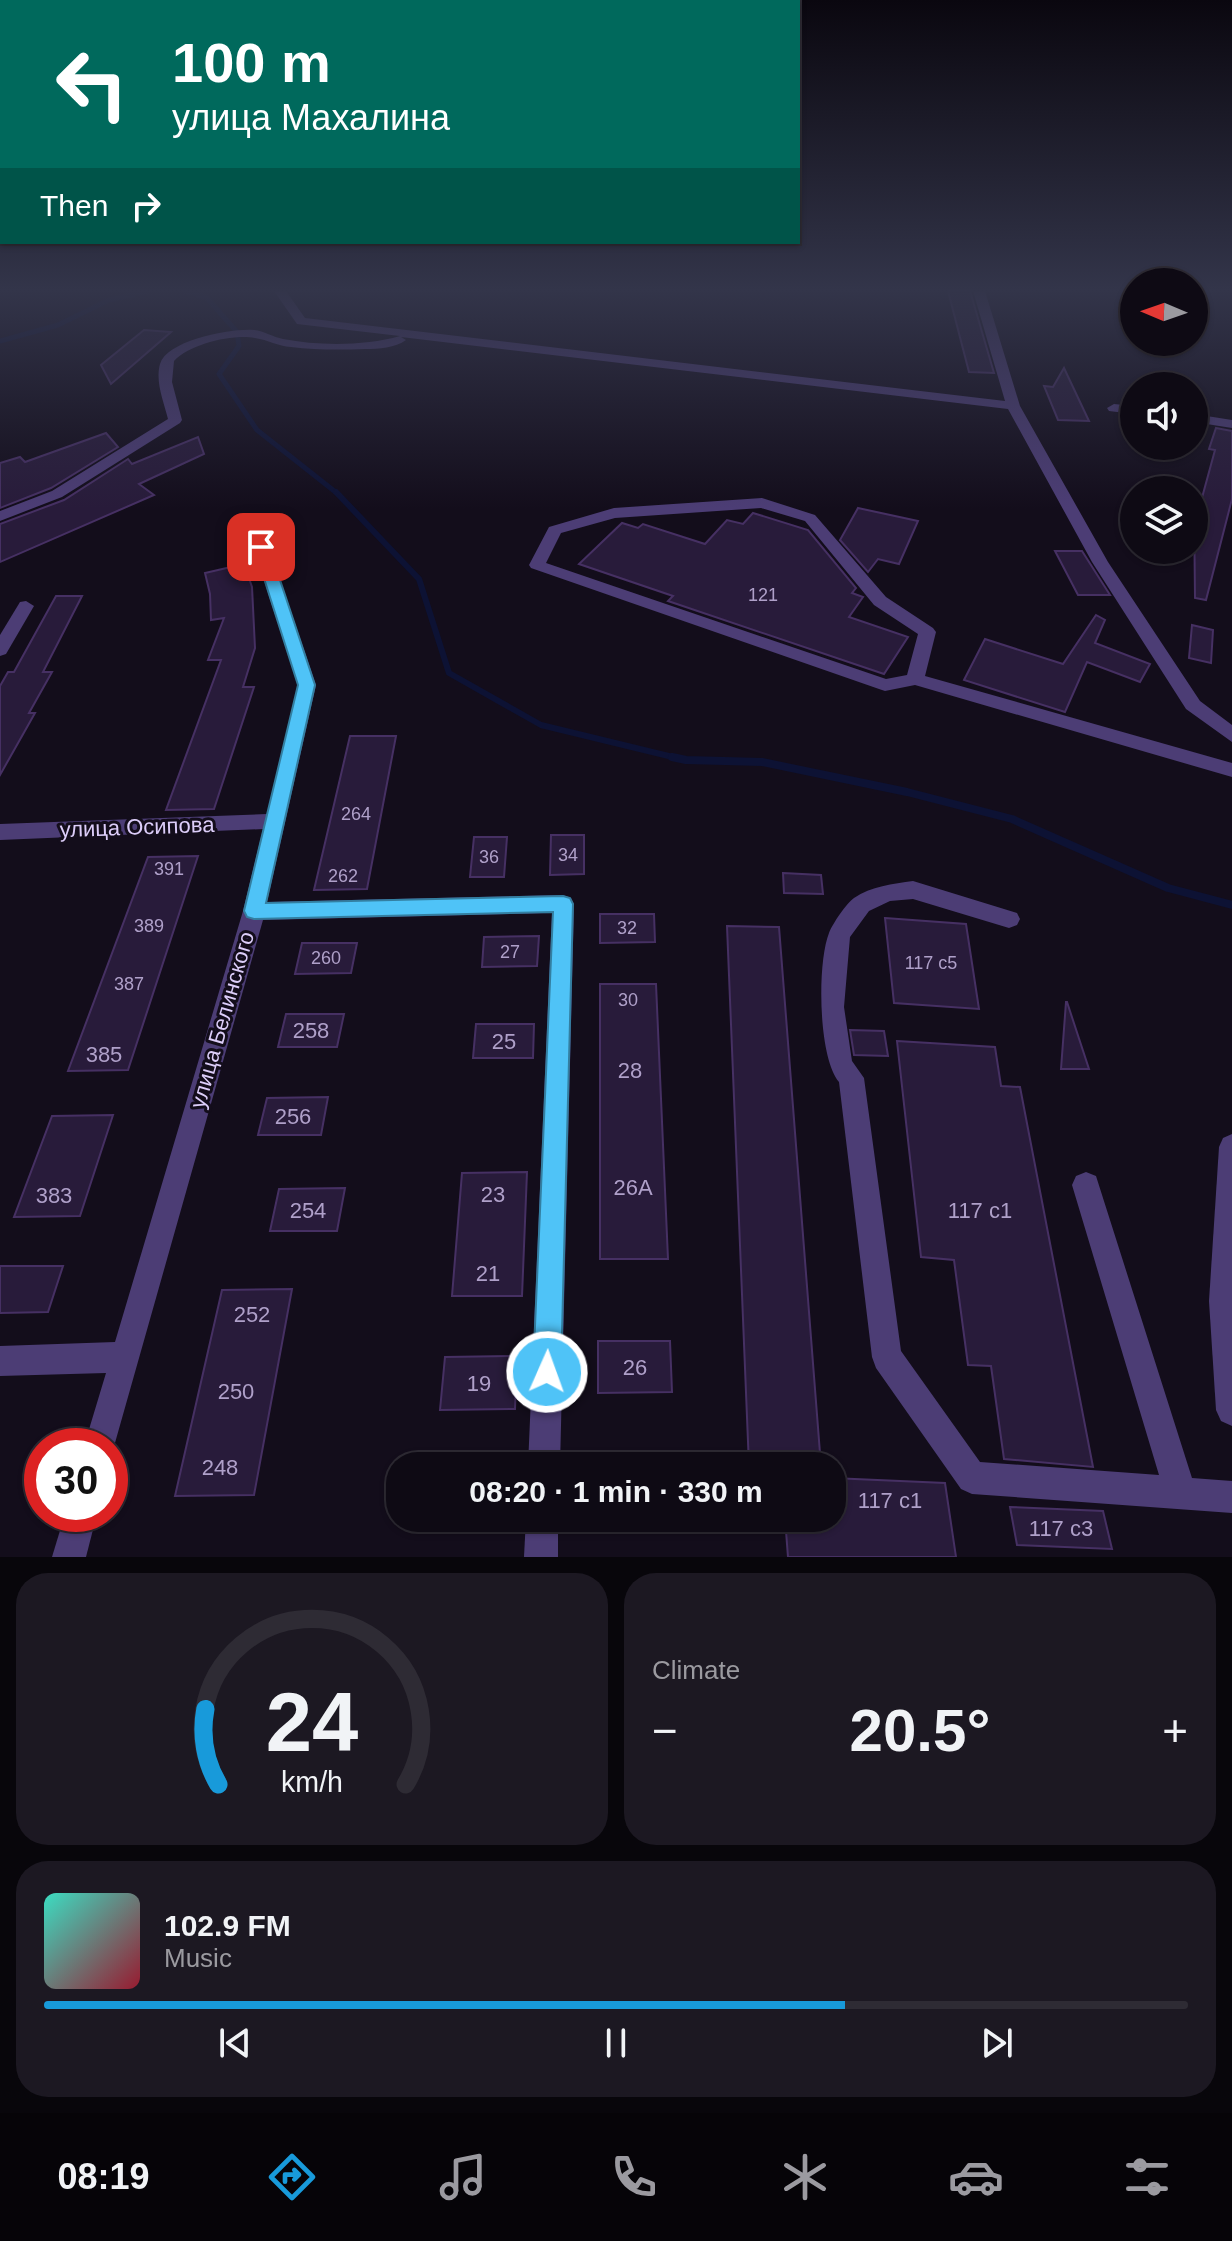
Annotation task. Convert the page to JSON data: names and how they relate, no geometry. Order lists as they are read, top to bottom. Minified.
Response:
{"streets":{"street":["улица Осипова","улица Белинского"]},"crossings":[["улица Осипова","улица Белинского"]],"house_numbers":["121","264","34","36","391","262","389","32","27","260","117 с5","387","30","258","25","385","28","256","26А","23","383","254","117 с1","21","252","26","19","250","248","117 с1","117 с3"],"north":"left","page":{"turn":["100 m","улица Махалина"],"then":"Then","limit":"30","trip":"08:20 · 1 min · 330 m","tile":"Climate","heat":["−","20.5°","+"],"song":["102.9 FM","Music"],"tabs":"08:19","gauge":["24","km/h"]}}
